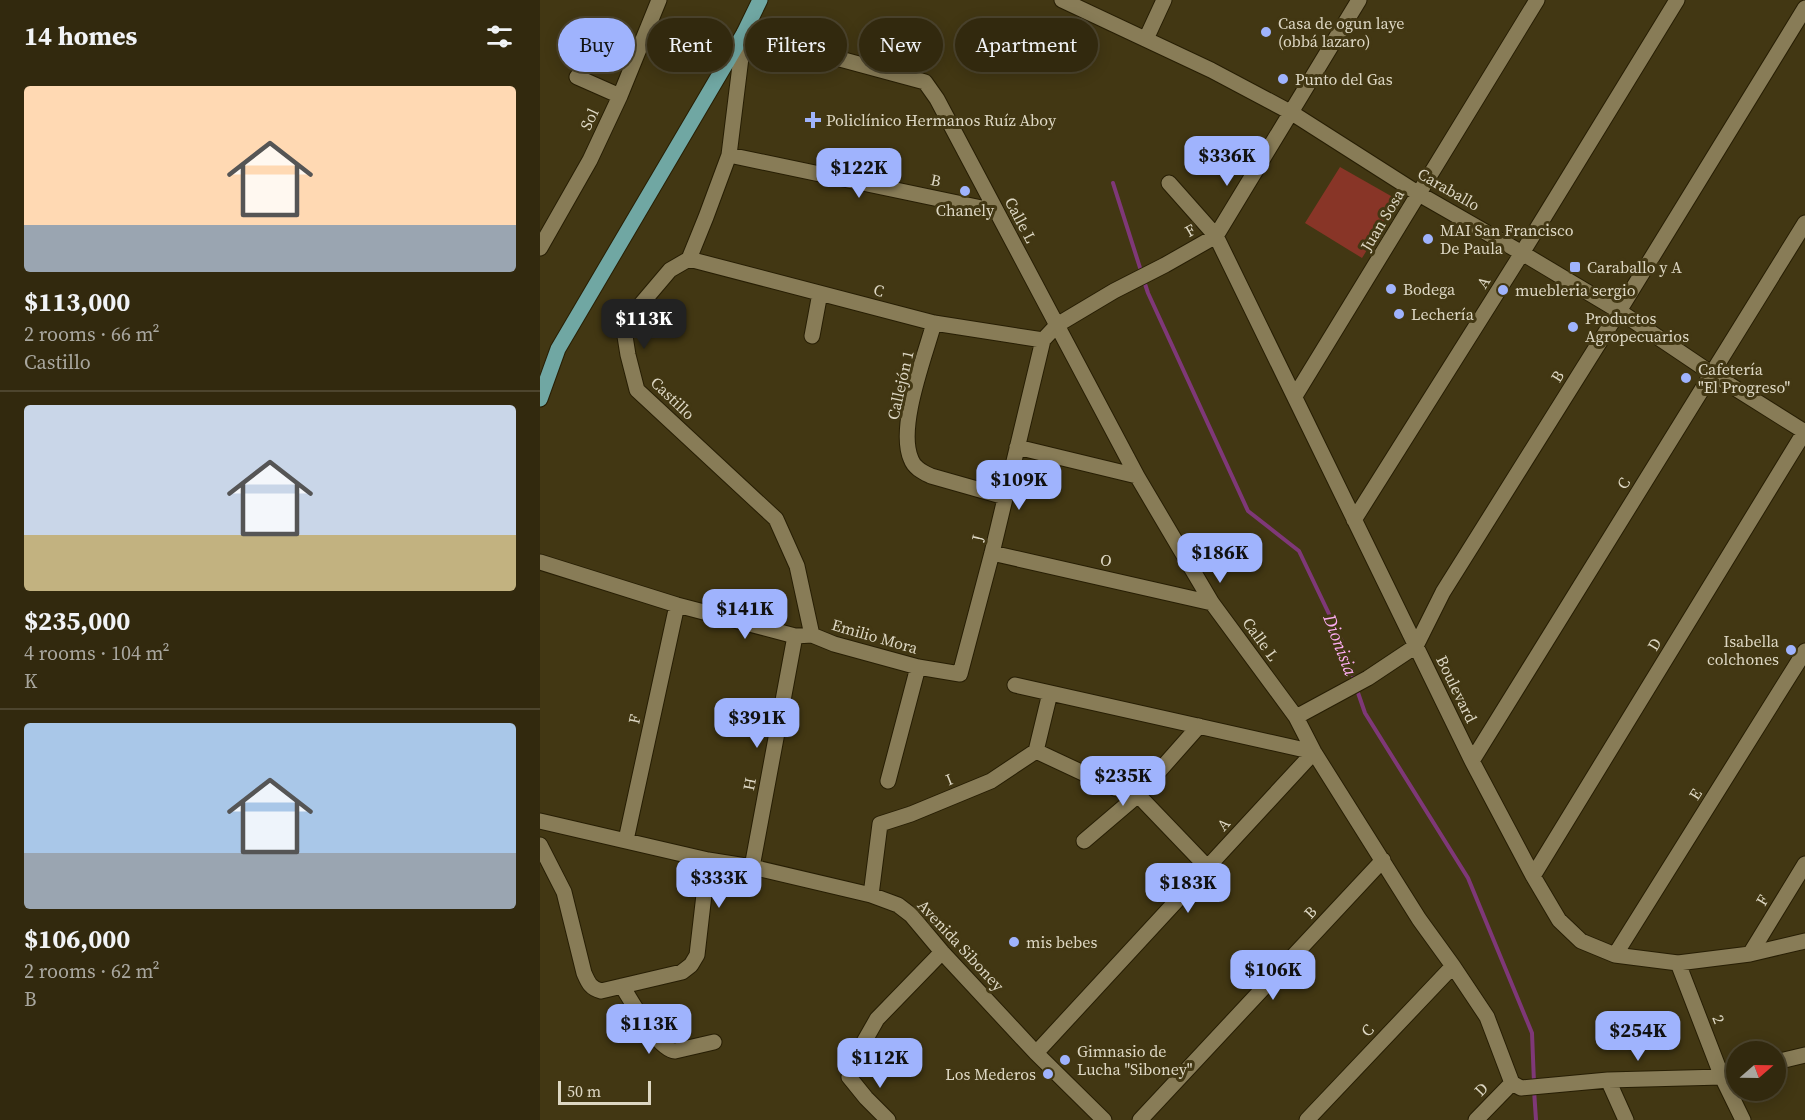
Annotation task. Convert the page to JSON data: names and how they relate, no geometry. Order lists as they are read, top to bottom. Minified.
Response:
{"streets":{"street":["Sol","B","Caraballo","Calle L","Juan Sosa","F","A","C","Callejón 1","Castillo","J","O","Emilio Mora","D","Boulevard","I","H","E","Avenida Siboney","2"]},"crossings":[["B","Caraballo"],["B","Calle L"],["B","Boulevard"],["Caraballo","Juan Sosa"],["Caraballo","F"],["Caraballo","A"],["Caraballo","C"],["Caraballo","D"],["Calle L","F"],["Calle L","A"],["Calle L","C"],["Calle L","O"],["Calle L","D"],["Juan Sosa","Boulevard"],["F","Emilio Mora"],["F","Boulevard"],["F","Avenida Siboney"],["A","Boulevard"],["A","Avenida Siboney"],["C","Callejón 1"],["C","Castillo"],["C","J"],["C","Boulevard"],["Callejón 1","J"],["Castillo","Emilio Mora"],["J","O"],["J","Emilio Mora"],["Emilio Mora","H"],["D","Boulevard"],["Boulevard","E"],["Boulevard","2"],["I","Avenida Siboney"],["H","Avenida Siboney"]],"water":["Dionisia"],"places":{"other":["Casa de ogun laye (obbá lazaro)","Punto del Gas","Chanely","MAI San Francisco De Paula","Bodega","muebleria sergio","Lechería","Productos Agropecuarios","Cafetería \"El Progreso\"","Isabella colchones","mis bebes","Gimnasio de Lucha \"Siboney\"","Los Mederos"],"health":["Policlínico Hermanos Ruíz Aboy"],"transit":["Caraballo y A"]},"scale_bar":"50 m","north":"right","page":{"heading":"14 homes","chip":["Buy","Rent","Filters","New","Apartment"],"list":[{"name":"$113,000","note":"2 rooms · 66 m² · Castillo"},{"name":"$235,000","note":"4 rooms · 104 m² · K"},{"name":"$106,000","note":"2 rooms · 62 m² · B"}],"price":["$336K","$122K","$113K","$109K","$186K","$141K","$391K","$235K","$333K","$183K","$106K","$113K","$254K","$112K"],"scale":"50 m"}}
